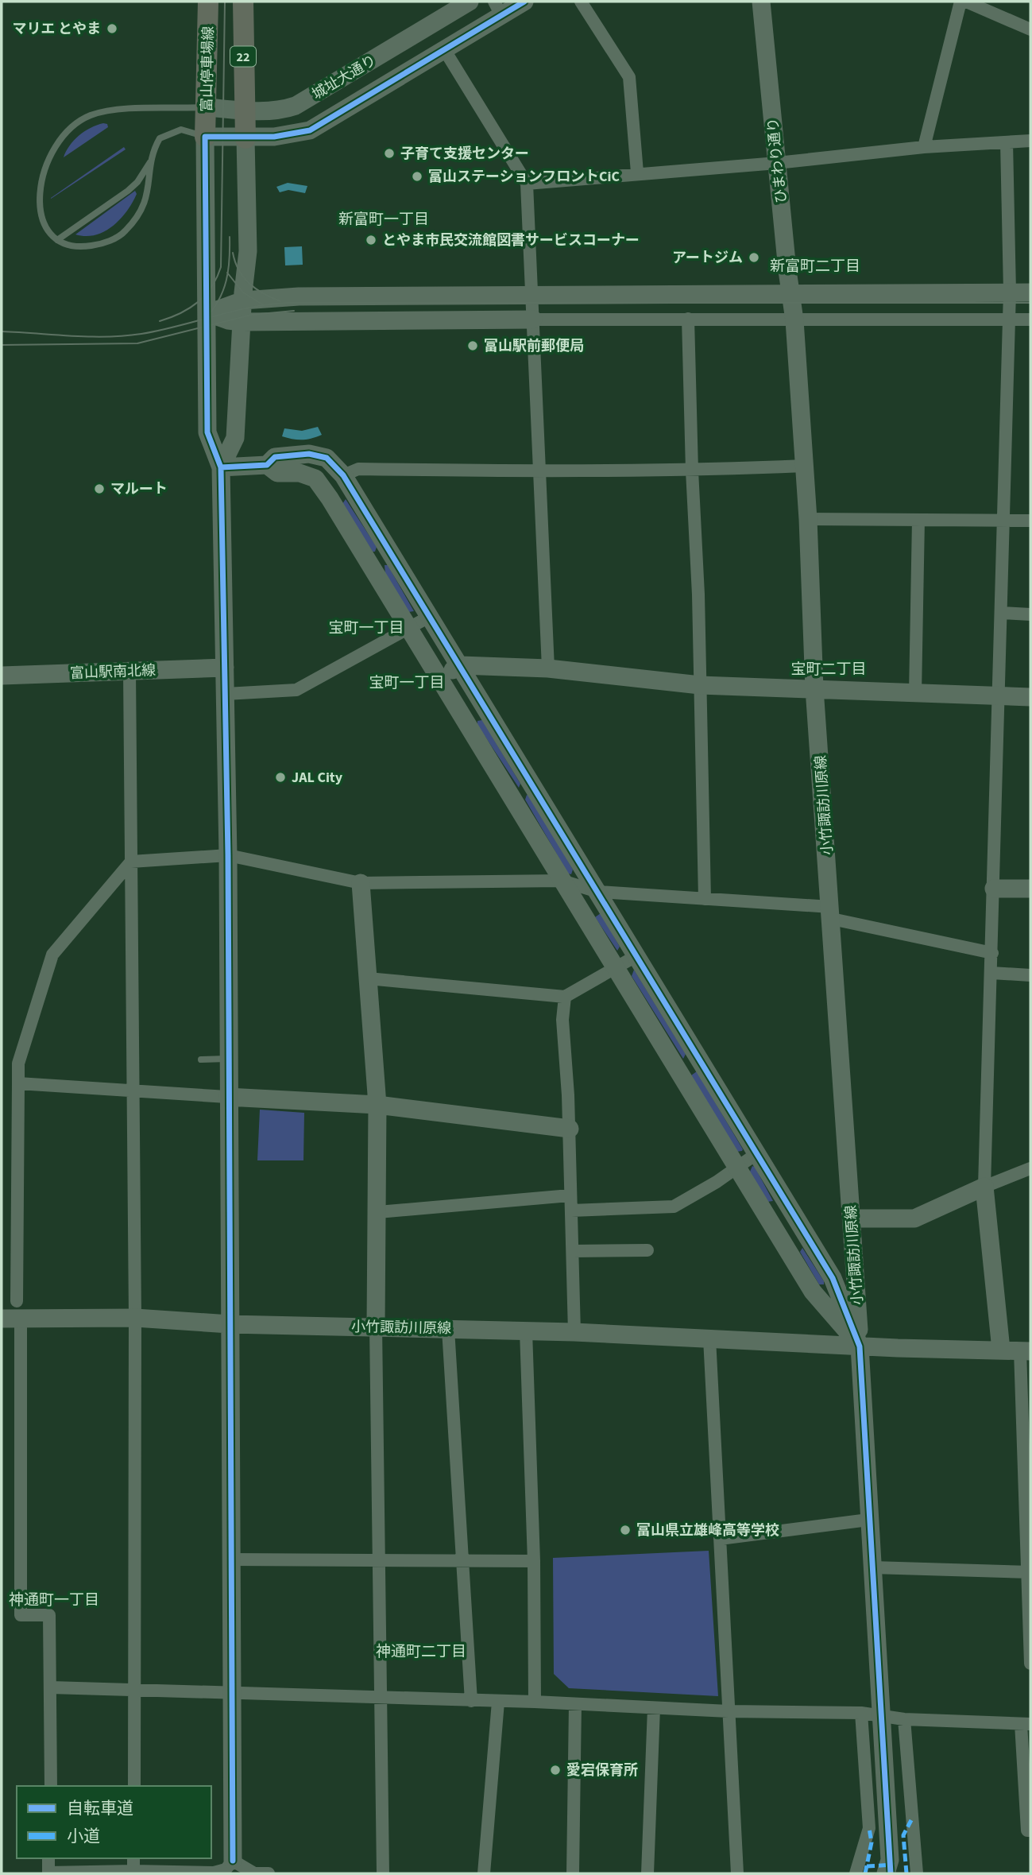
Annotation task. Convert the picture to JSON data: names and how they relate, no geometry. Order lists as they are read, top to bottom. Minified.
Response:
{"streets":{"main road":["22","富山停車場線"],"street":["城址大通り","ひまわり通り","富山駅南北線","小竹諏訪川原線"]},"crossings":[["22","城址大通り"],["富山停車場線","城址大通り"],["ひまわり通り","小竹諏訪川原線"]],"districts":["新富町一丁目","新富町二丁目","宝町一丁目","宝町二丁目","宝町一丁目","神通町一丁目","神通町二丁目"],"places":["マリエ とやま","子育て支援センター","富山ステーションフロントCiC","とやま市民交流館図書サービスコーナー","アートジム","富山駅前郵便局","マルート","JAL City","富山県立雄峰高等学校","愛宕保育所"],"legend":["自転車道","小道"]}
